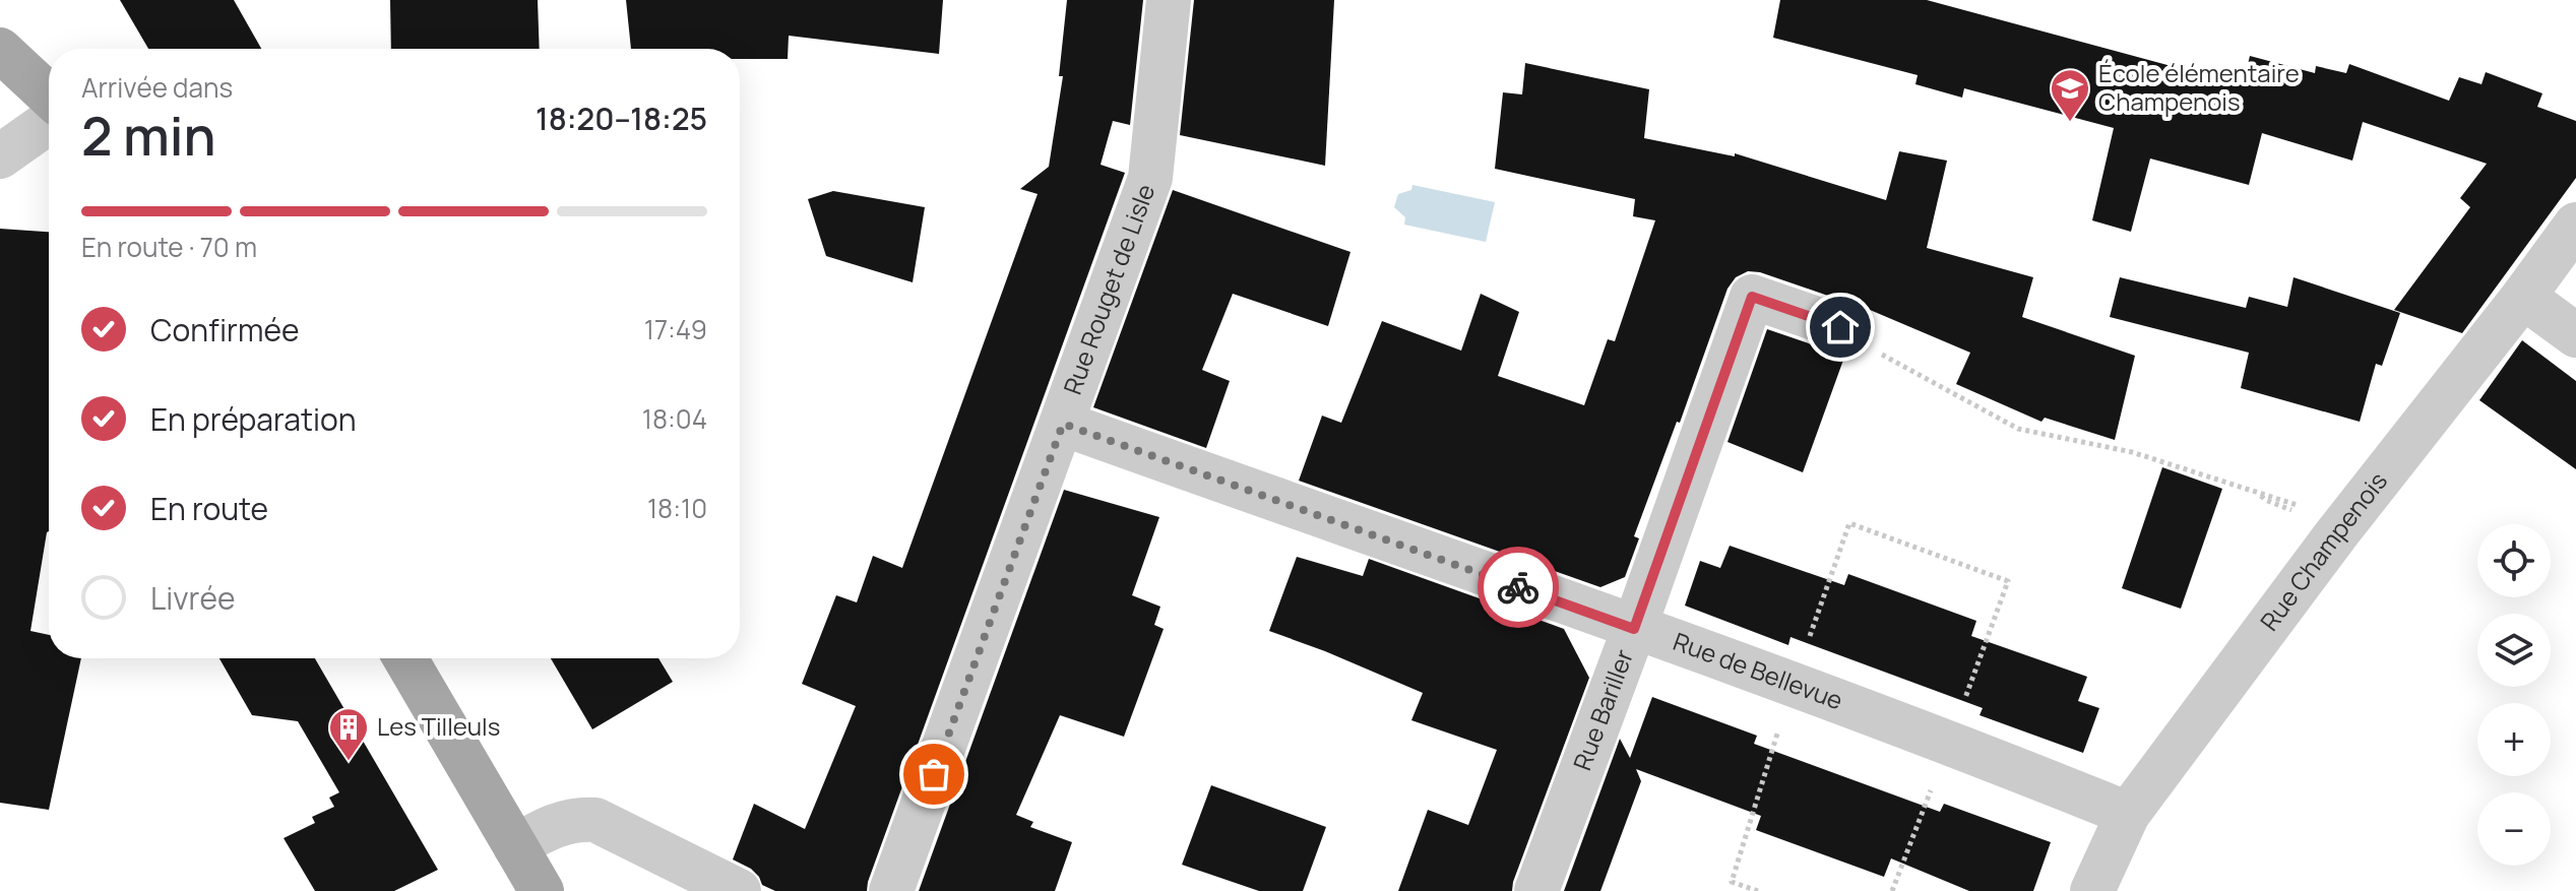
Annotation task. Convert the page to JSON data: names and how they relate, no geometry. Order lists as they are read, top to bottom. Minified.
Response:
{"streets":{"street":["Rue Rouget de Lisle","Rue Champenois","Rue de Bellevue","Rue Bariller"]},"crossings":[["Rue Rouget de Lisle","Rue de Bellevue"],["Rue Champenois","Rue de Bellevue"],["Rue de Bellevue","Rue Bariller"]],"places":{"school or university":["École élémentaire Champenois"],"building":["Les Tilleuls"]},"page":{"heading":["2 min","Arrivée dans","18:20–18:25"],"bar":"En route · 70 m","list":[["Confirmée","17:49"],["En préparation","18:04"],["En route","18:10"],"Livrée"],"map_buttons":["+","−"]}}
